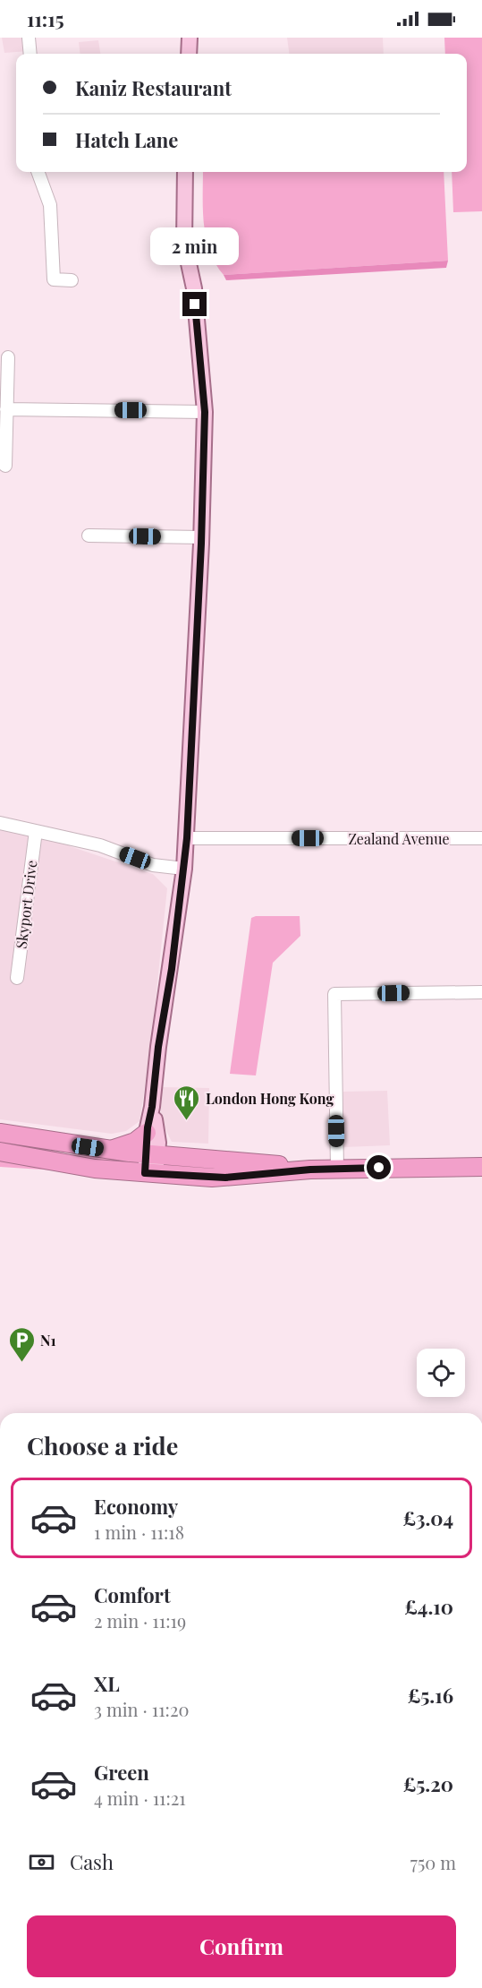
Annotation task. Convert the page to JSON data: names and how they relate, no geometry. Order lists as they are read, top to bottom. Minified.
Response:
{"streets":{"street":["Zealand Avenue","Skyport Drive"]},"places":{"restaurant":["London Hong Kong"],"parking":["N1"]},"page":{"status":"11:15","banner":["Kaniz Restaurant","Hatch Lane"],"bubble":"2 min","heading":"Choose a ride","list":[{"name":"Economy","note":"1 min · 11:18","value":"£3.04"},{"name":"Comfort","note":"2 min · 11:19","value":"£4.10"},{"name":"XL","note":"3 min · 11:20","value":"£5.16"},{"name":"Green","note":"4 min · 11:21","value":"£5.20"}],"pay":["Cash","750 m"],"buttons":"Confirm"}}
